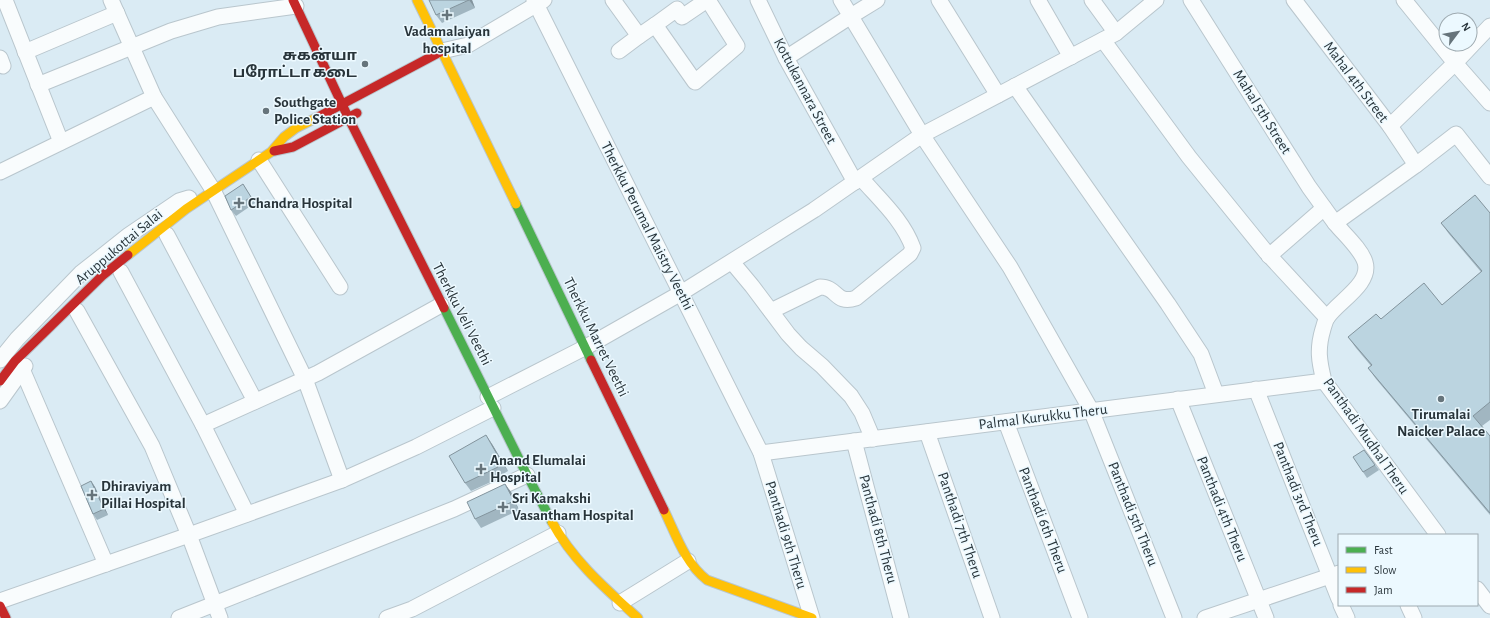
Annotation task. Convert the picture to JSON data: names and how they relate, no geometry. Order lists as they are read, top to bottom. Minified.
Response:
{"streets":{"main road":["Aruppukottai Salai","Therkku Veli Veethi","Therkku Marret Veethi"],"street":["Mahal 4th Street","Kottukannara Street","Mahal 5th Street","Therkku Perumal Maistry Veethi","Palmal Kurukku Theru","Panthadi Mudhal Theru","Panthadi 3rd Theru","Panthadi 4th Theru","Panthadi 5th Theru","Panthadi 6th Theru","Panthadi 7th Theru","Panthadi 8th Theru","Panthadi 9th Theru"]},"crossings":[["Mahal 5th Street","Panthadi Mudhal Theru"],["Therkku Perumal Maistry Veethi","Palmal Kurukku Theru"],["Therkku Perumal Maistry Veethi","Panthadi 9th Theru"],["Aruppukottai Salai","Therkku Veli Veethi"],["Aruppukottai Salai","Therkku Marret Veethi"],["Therkku Marret Veethi","Panthadi 9th Theru"],["Palmal Kurukku Theru","Panthadi Mudhal Theru"],["Palmal Kurukku Theru","Panthadi 3rd Theru"],["Palmal Kurukku Theru","Panthadi 4th Theru"],["Palmal Kurukku Theru","Panthadi 5th Theru"],["Palmal Kurukku Theru","Panthadi 6th Theru"],["Palmal Kurukku Theru","Panthadi 7th Theru"],["Palmal Kurukku Theru","Panthadi 8th Theru"],["Palmal Kurukku Theru","Panthadi 9th Theru"]],"places":{"health":["Vadamalaiyan hospital","Chandra Hospital","Anand Elumalai Hospital","Dhiraviyam Pillai Hospital","Sri Kamakshi Vasantham Hospital"],"other":["சுகன்யா பரோட்டா கடை","Southgate Police Station","Tirumalai Naicker Palace"]},"legend":["Fast","Slow","Jam"],"north":"top right"}
